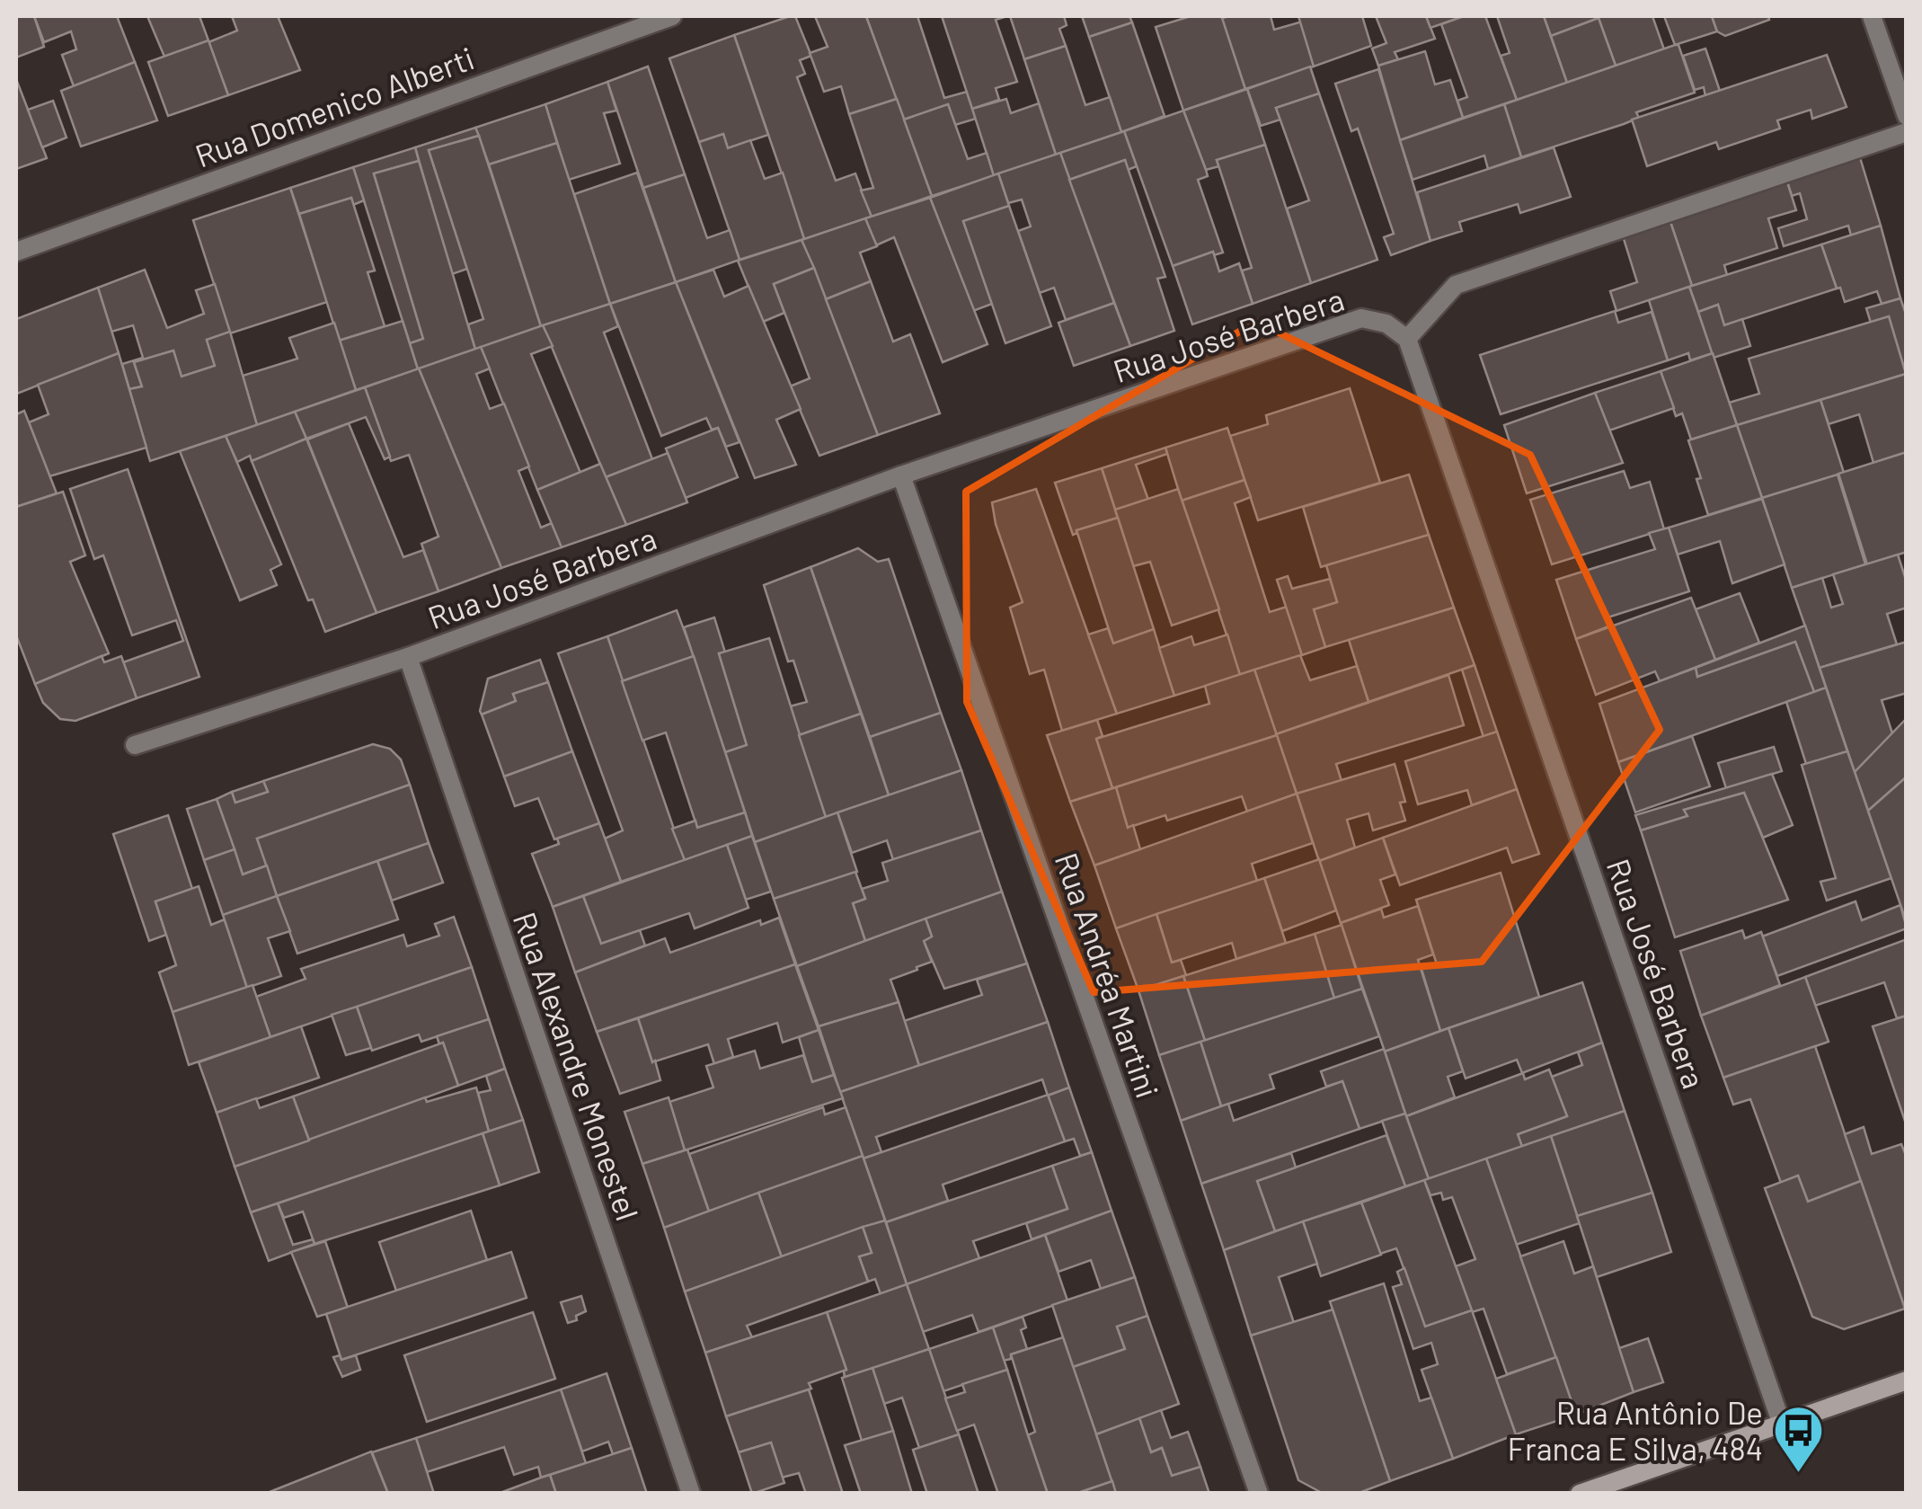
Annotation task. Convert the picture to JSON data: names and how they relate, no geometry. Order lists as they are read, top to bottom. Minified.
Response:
{"streets":{"street":["Rua Domenico Alberti","Rua José Barbera","Rua Andréa Martini","Rua Alexandre Monestel"]},"crossings":[["Rua José Barbera","Rua Andréa Martini"],["Rua José Barbera","Rua Alexandre Monestel"]],"places":{"bus stop":["Rua Antônio De Franca E Silva, 484"]}}
